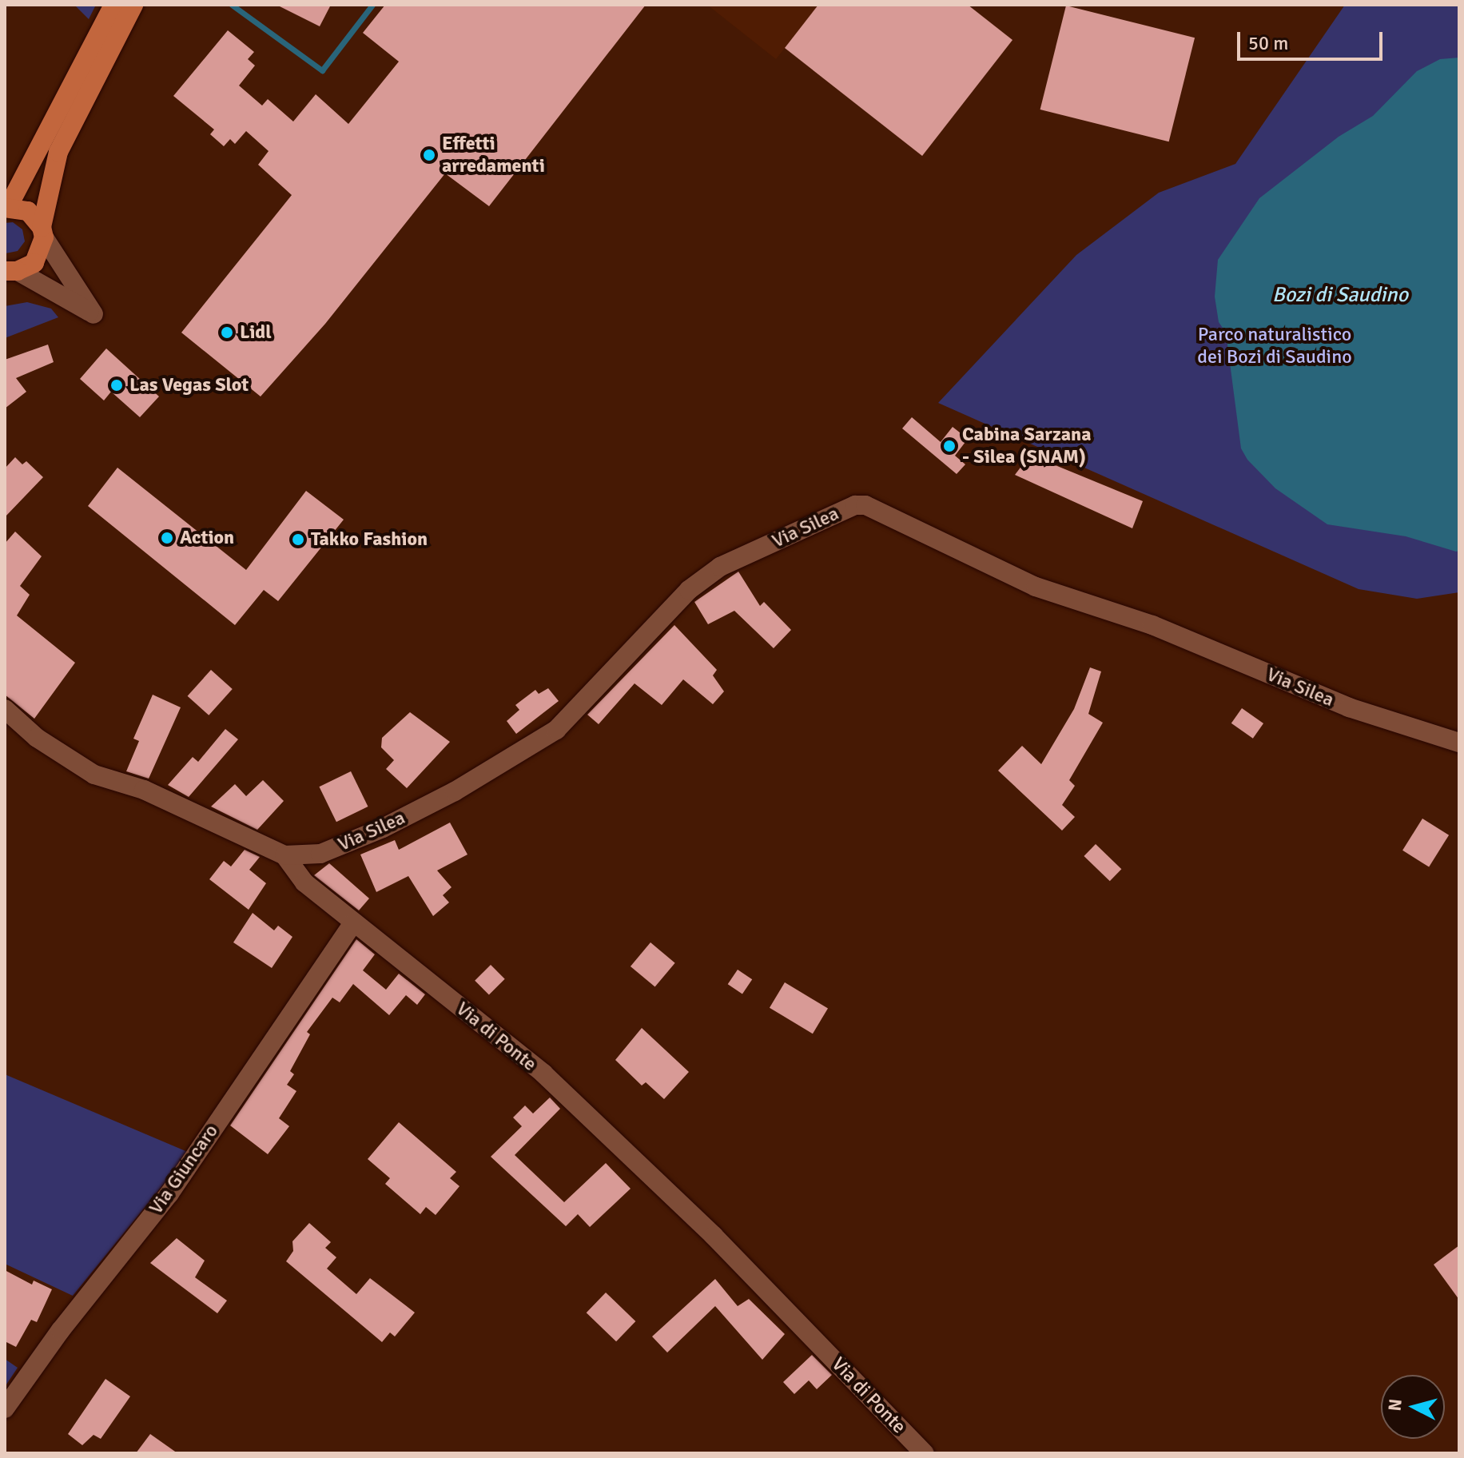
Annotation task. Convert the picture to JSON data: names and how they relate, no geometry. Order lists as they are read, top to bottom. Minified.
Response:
{"streets":{"street":["Via Silea","Via di Ponte","Via Giuncaro"]},"crossings":[["Via Silea","Via di Ponte"],["Via di Ponte","Via Giuncaro"]],"water":["Bozi di Saudino"],"parks":["Parco naturalistico dei Bozi di Saudino"],"places":["Effetti arredamenti","Lidl","Las Vegas Slot","Cabina Sarzana - Silea (SNAM)","Action","Takko Fashion"],"scale_bar":"50 m","north":"left"}
